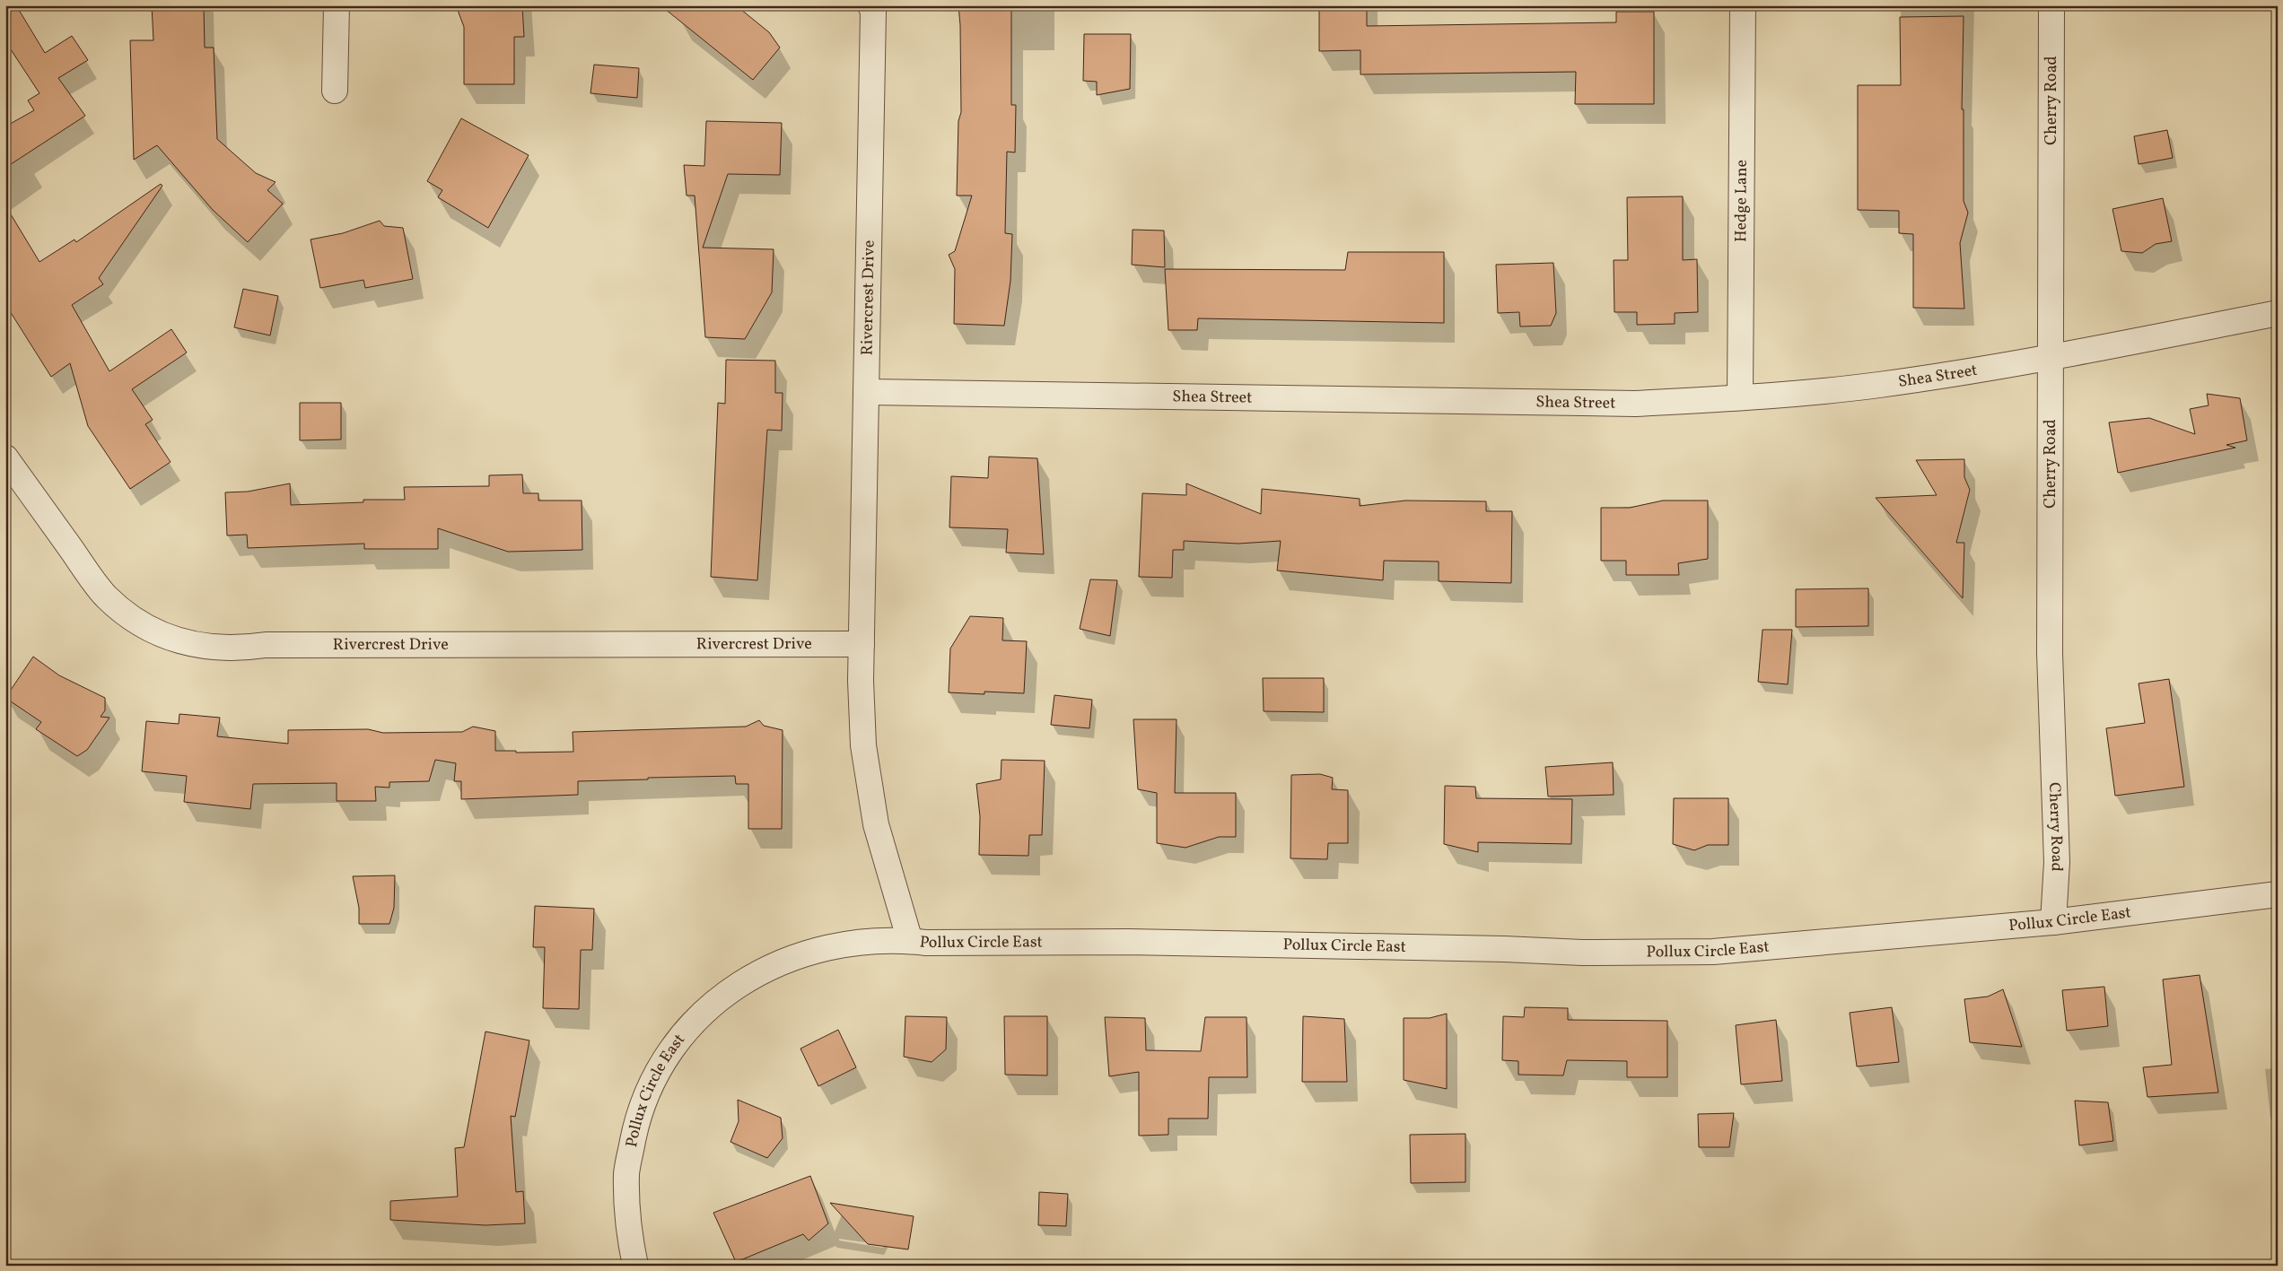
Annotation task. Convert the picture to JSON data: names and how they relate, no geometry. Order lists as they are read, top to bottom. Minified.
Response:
{"streets":{"street":["Cherry Road","Hedge Lane","Rivercrest Drive","Shea Street","Pollux Circle East"]},"crossings":[["Cherry Road","Shea Street"],["Cherry Road","Pollux Circle East"],["Hedge Lane","Shea Street"],["Rivercrest Drive","Shea Street"],["Rivercrest Drive","Pollux Circle East"]]}
